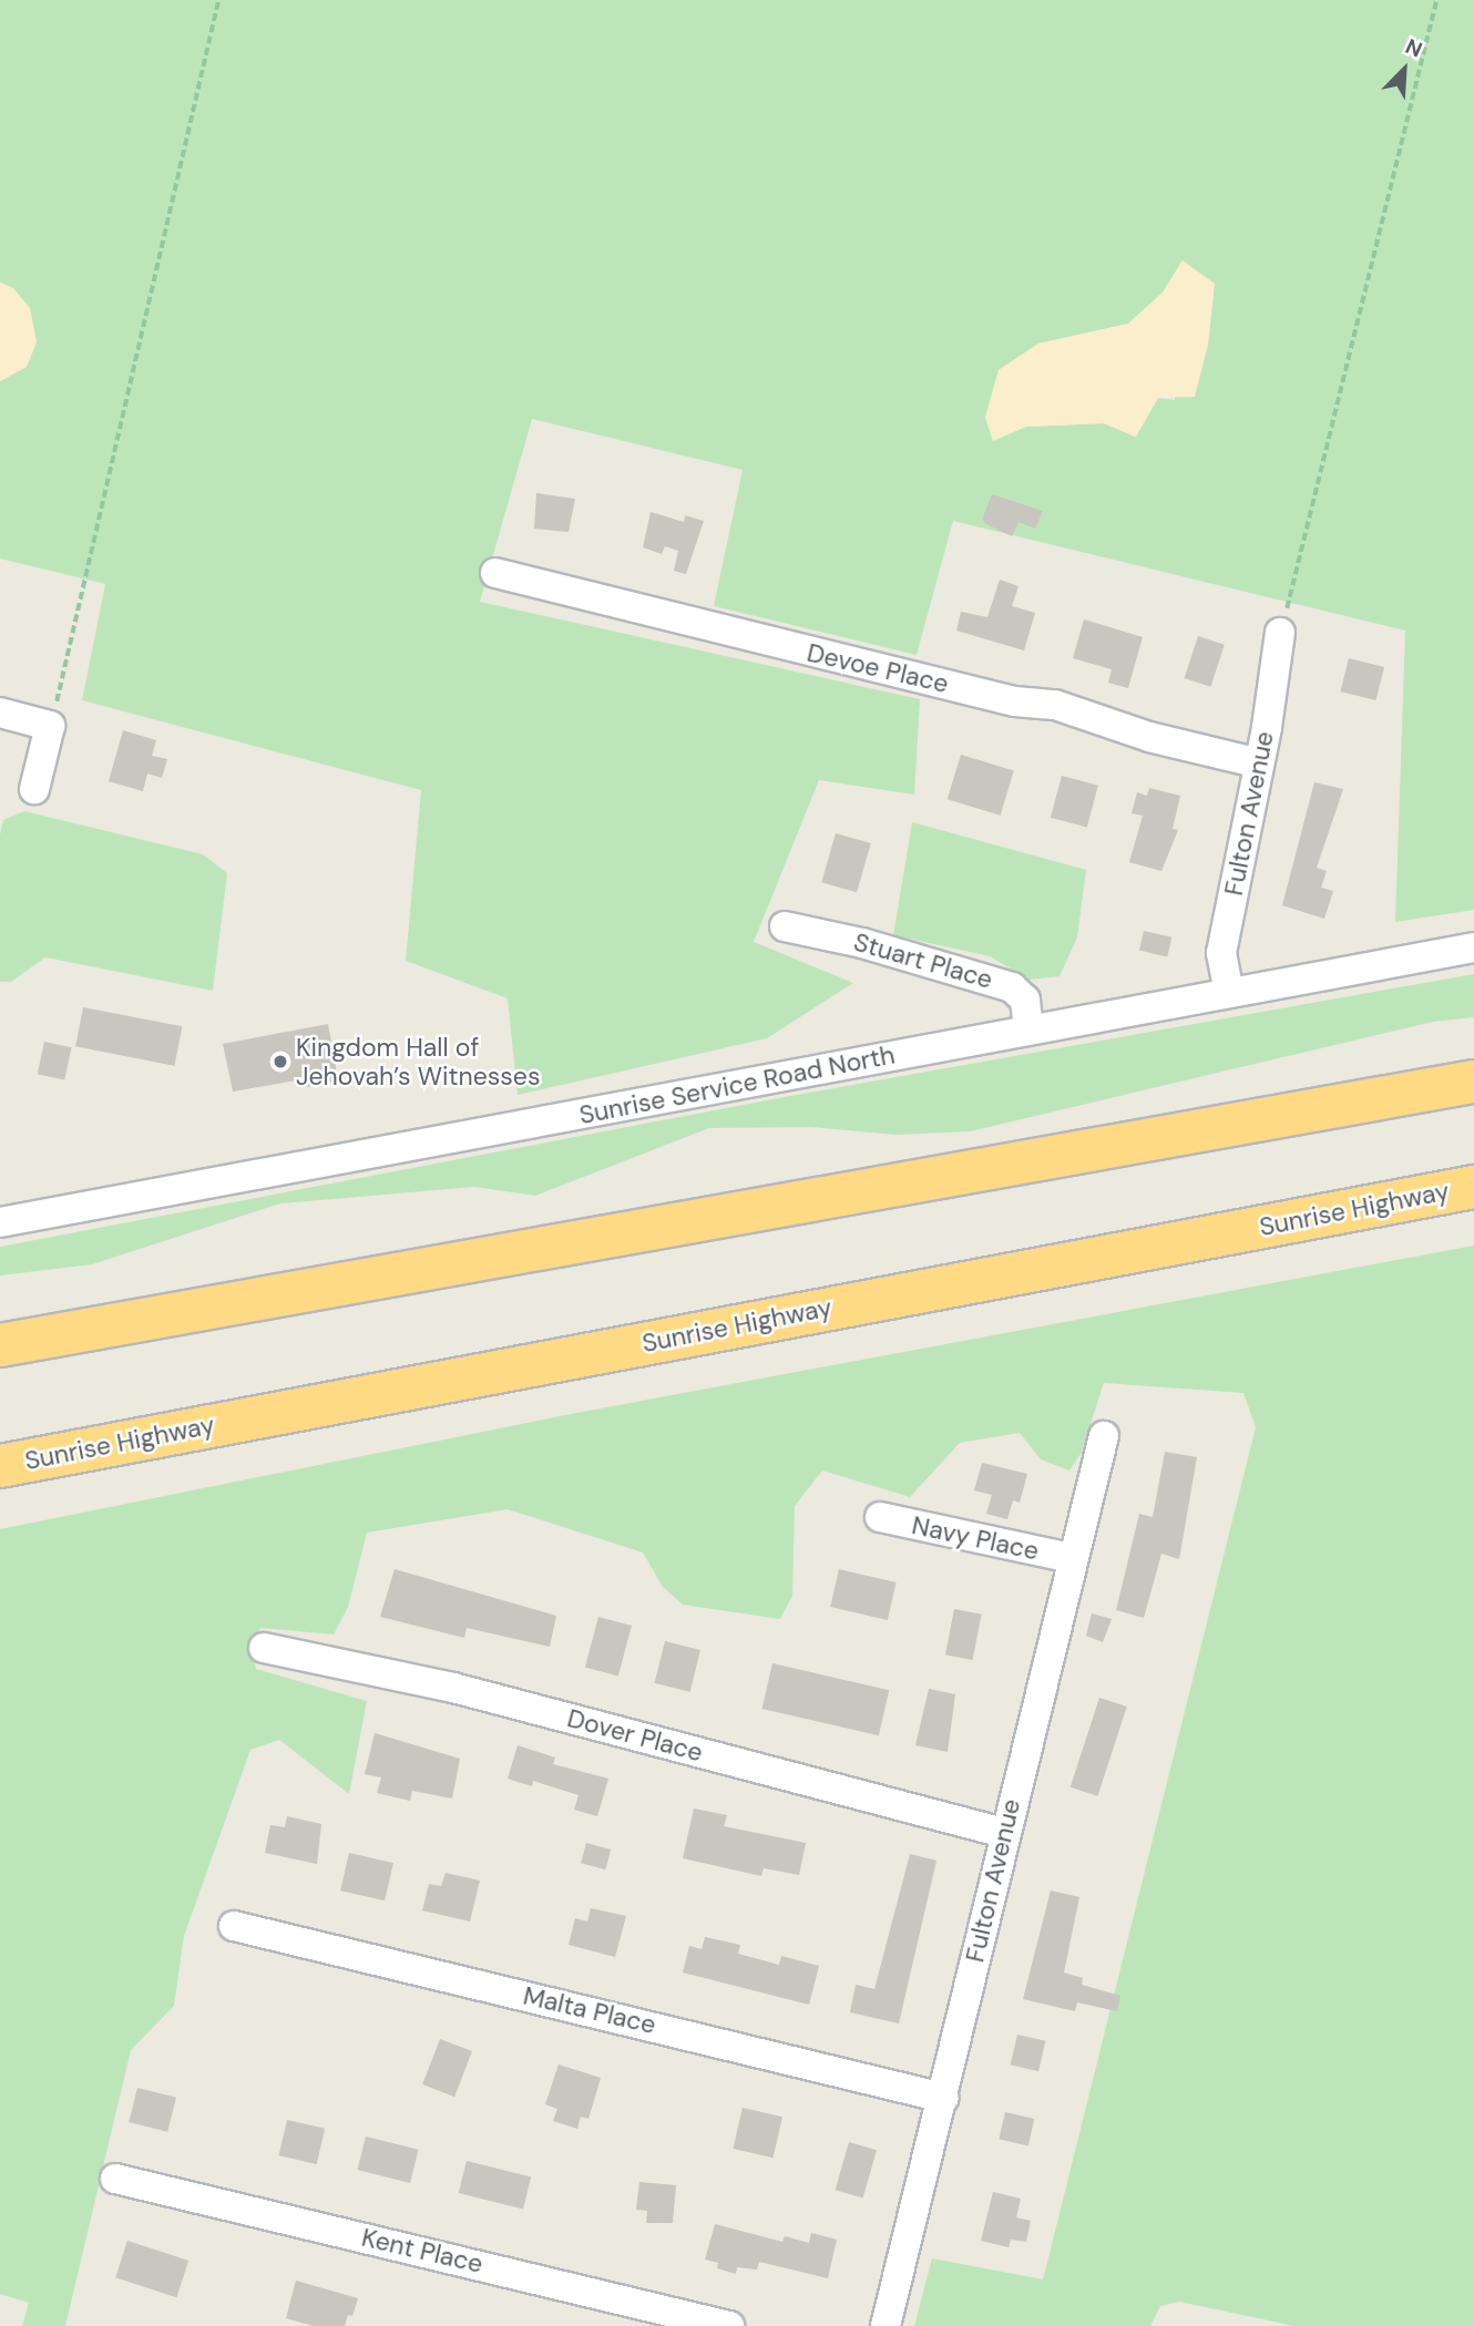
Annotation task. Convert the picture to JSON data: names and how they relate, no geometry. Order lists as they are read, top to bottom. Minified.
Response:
{"streets":{"highway":["Sunrise Highway"],"street":["Devoe Place","Fulton Avenue","Stuart Place","Sunrise Service Road North","Navy Place","Dover Place","Malta Place","Kent Place"]},"crossings":[["Devoe Place","Fulton Avenue"],["Fulton Avenue","Sunrise Service Road North"],["Fulton Avenue","Navy Place"],["Fulton Avenue","Dover Place"],["Fulton Avenue","Malta Place"],["Stuart Place","Sunrise Service Road North"]],"places":["Kingdom Hall of Jehovah’s Witnesses"],"north":"top right"}
